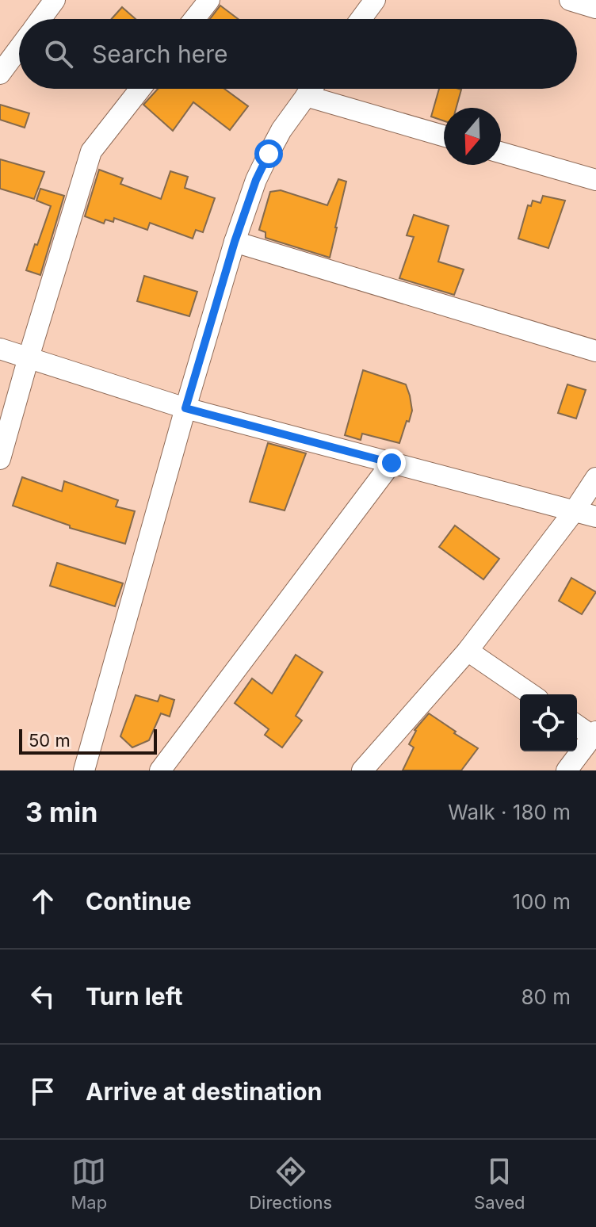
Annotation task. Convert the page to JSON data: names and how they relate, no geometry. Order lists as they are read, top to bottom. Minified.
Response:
{"scale_bar":"50 m","north":"bottom","page":{"search":"Search here","scale":"50 m","heading":["3 min","Walk · 180 m"],"list":[["Continue","100 m"],["Turn left","80 m"],"Arrive at destination"],"nav":["Map","Directions","Saved"]}}
